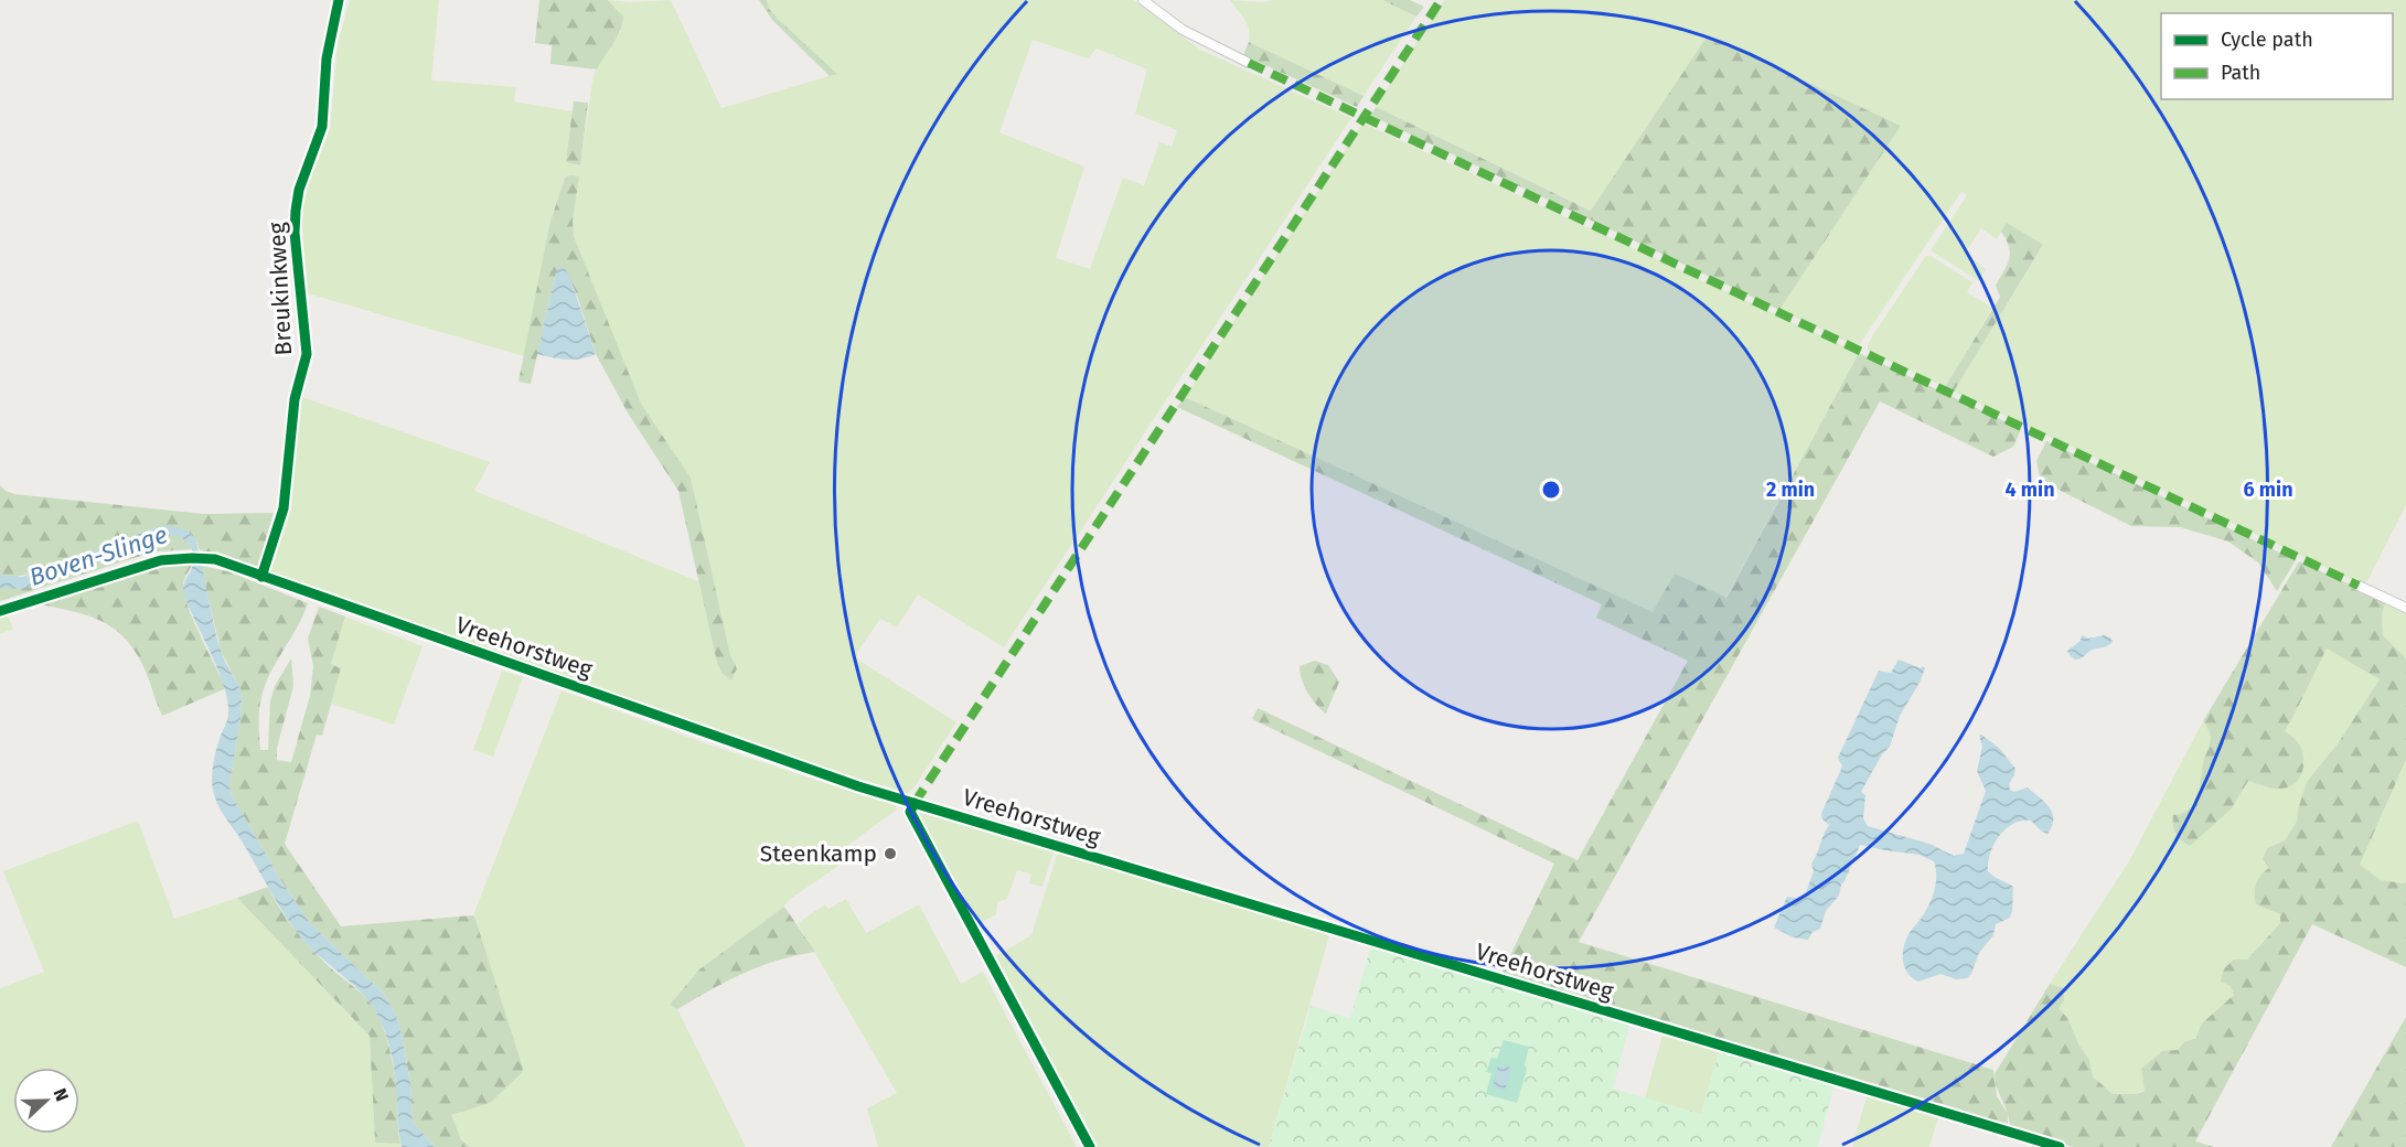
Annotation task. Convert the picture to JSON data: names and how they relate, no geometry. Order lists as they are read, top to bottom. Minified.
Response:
{"streets":{"street":["Breukinkweg","Vreehorstweg"]},"crossings":[["Breukinkweg","Vreehorstweg"]],"water":["Boven-Slinge"],"places":["Steenkamp"],"legend":["Cycle path","Path"],"north":"right","rings":["2 min","4 min","6 min"]}
